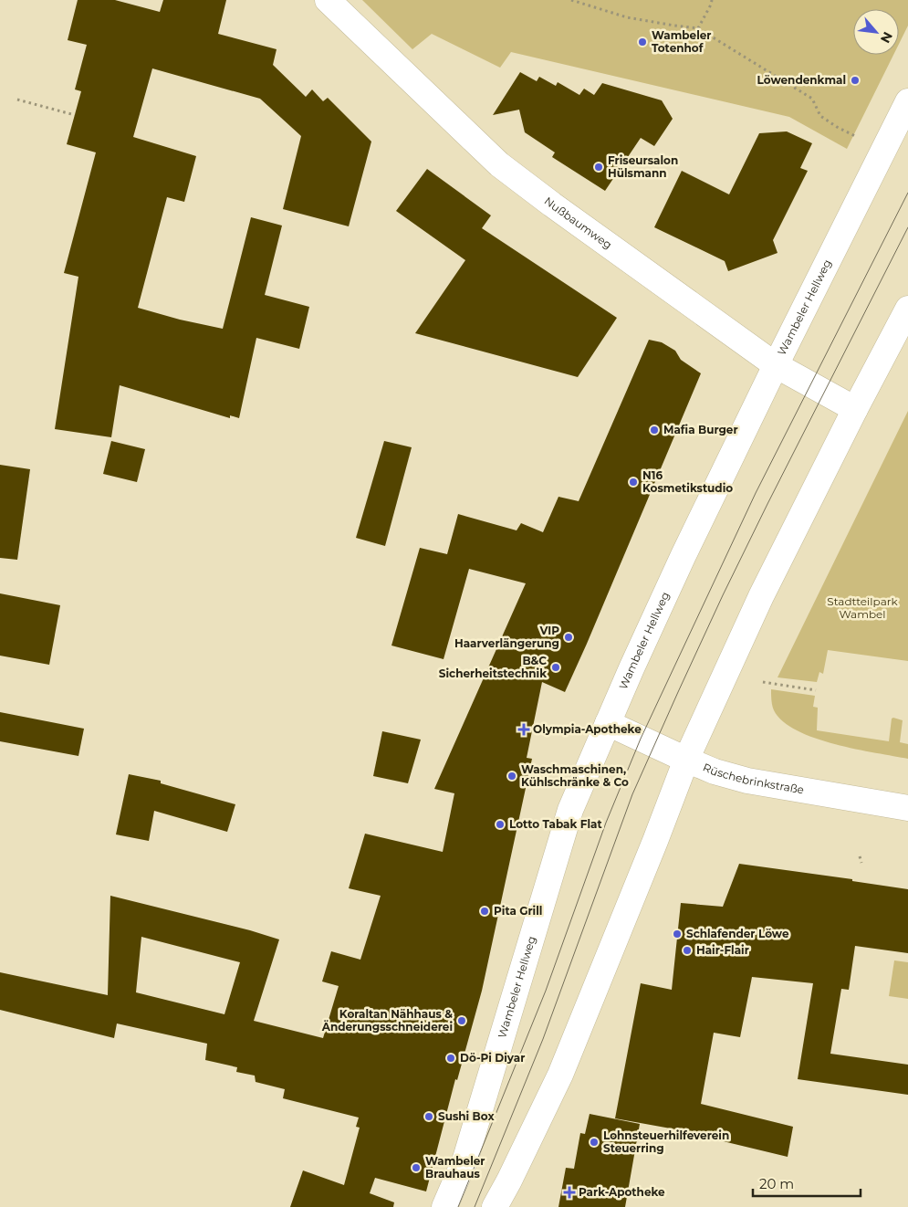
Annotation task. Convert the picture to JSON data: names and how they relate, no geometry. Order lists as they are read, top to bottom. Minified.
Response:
{"streets":{"main road":["Nußbaumweg","Wambeler Hellweg","Rüschebrinkstraße"]},"crossings":[["Nußbaumweg","Wambeler Hellweg"],["Wambeler Hellweg","Rüschebrinkstraße"]],"parks":["Stadtteilpark Wambel"],"places":{"other":["Wambeler Totenhof","Löwendenkmal","Friseursalon Hülsmann","Mafia Burger","N16 Kosmetikstudio","VIP Haarverlängerung","B&C Sicherheitstechnik","Waschmaschinen, Kühlschränke & Co","Lotto Tabak Flat","Pita Grill","Schlafender Löwe","Hair-Flair","Koraltan Nähhaus & Änderungsschneiderei","Dö-Pi Diyar","Sushi Box","Lohnsteuerhilfeverein Steuerring","Wambeler Brauhaus"],"health":["Olympia-Apotheke","Park-Apotheke"]},"scale_bar":"20 m","north":"bottom right"}
